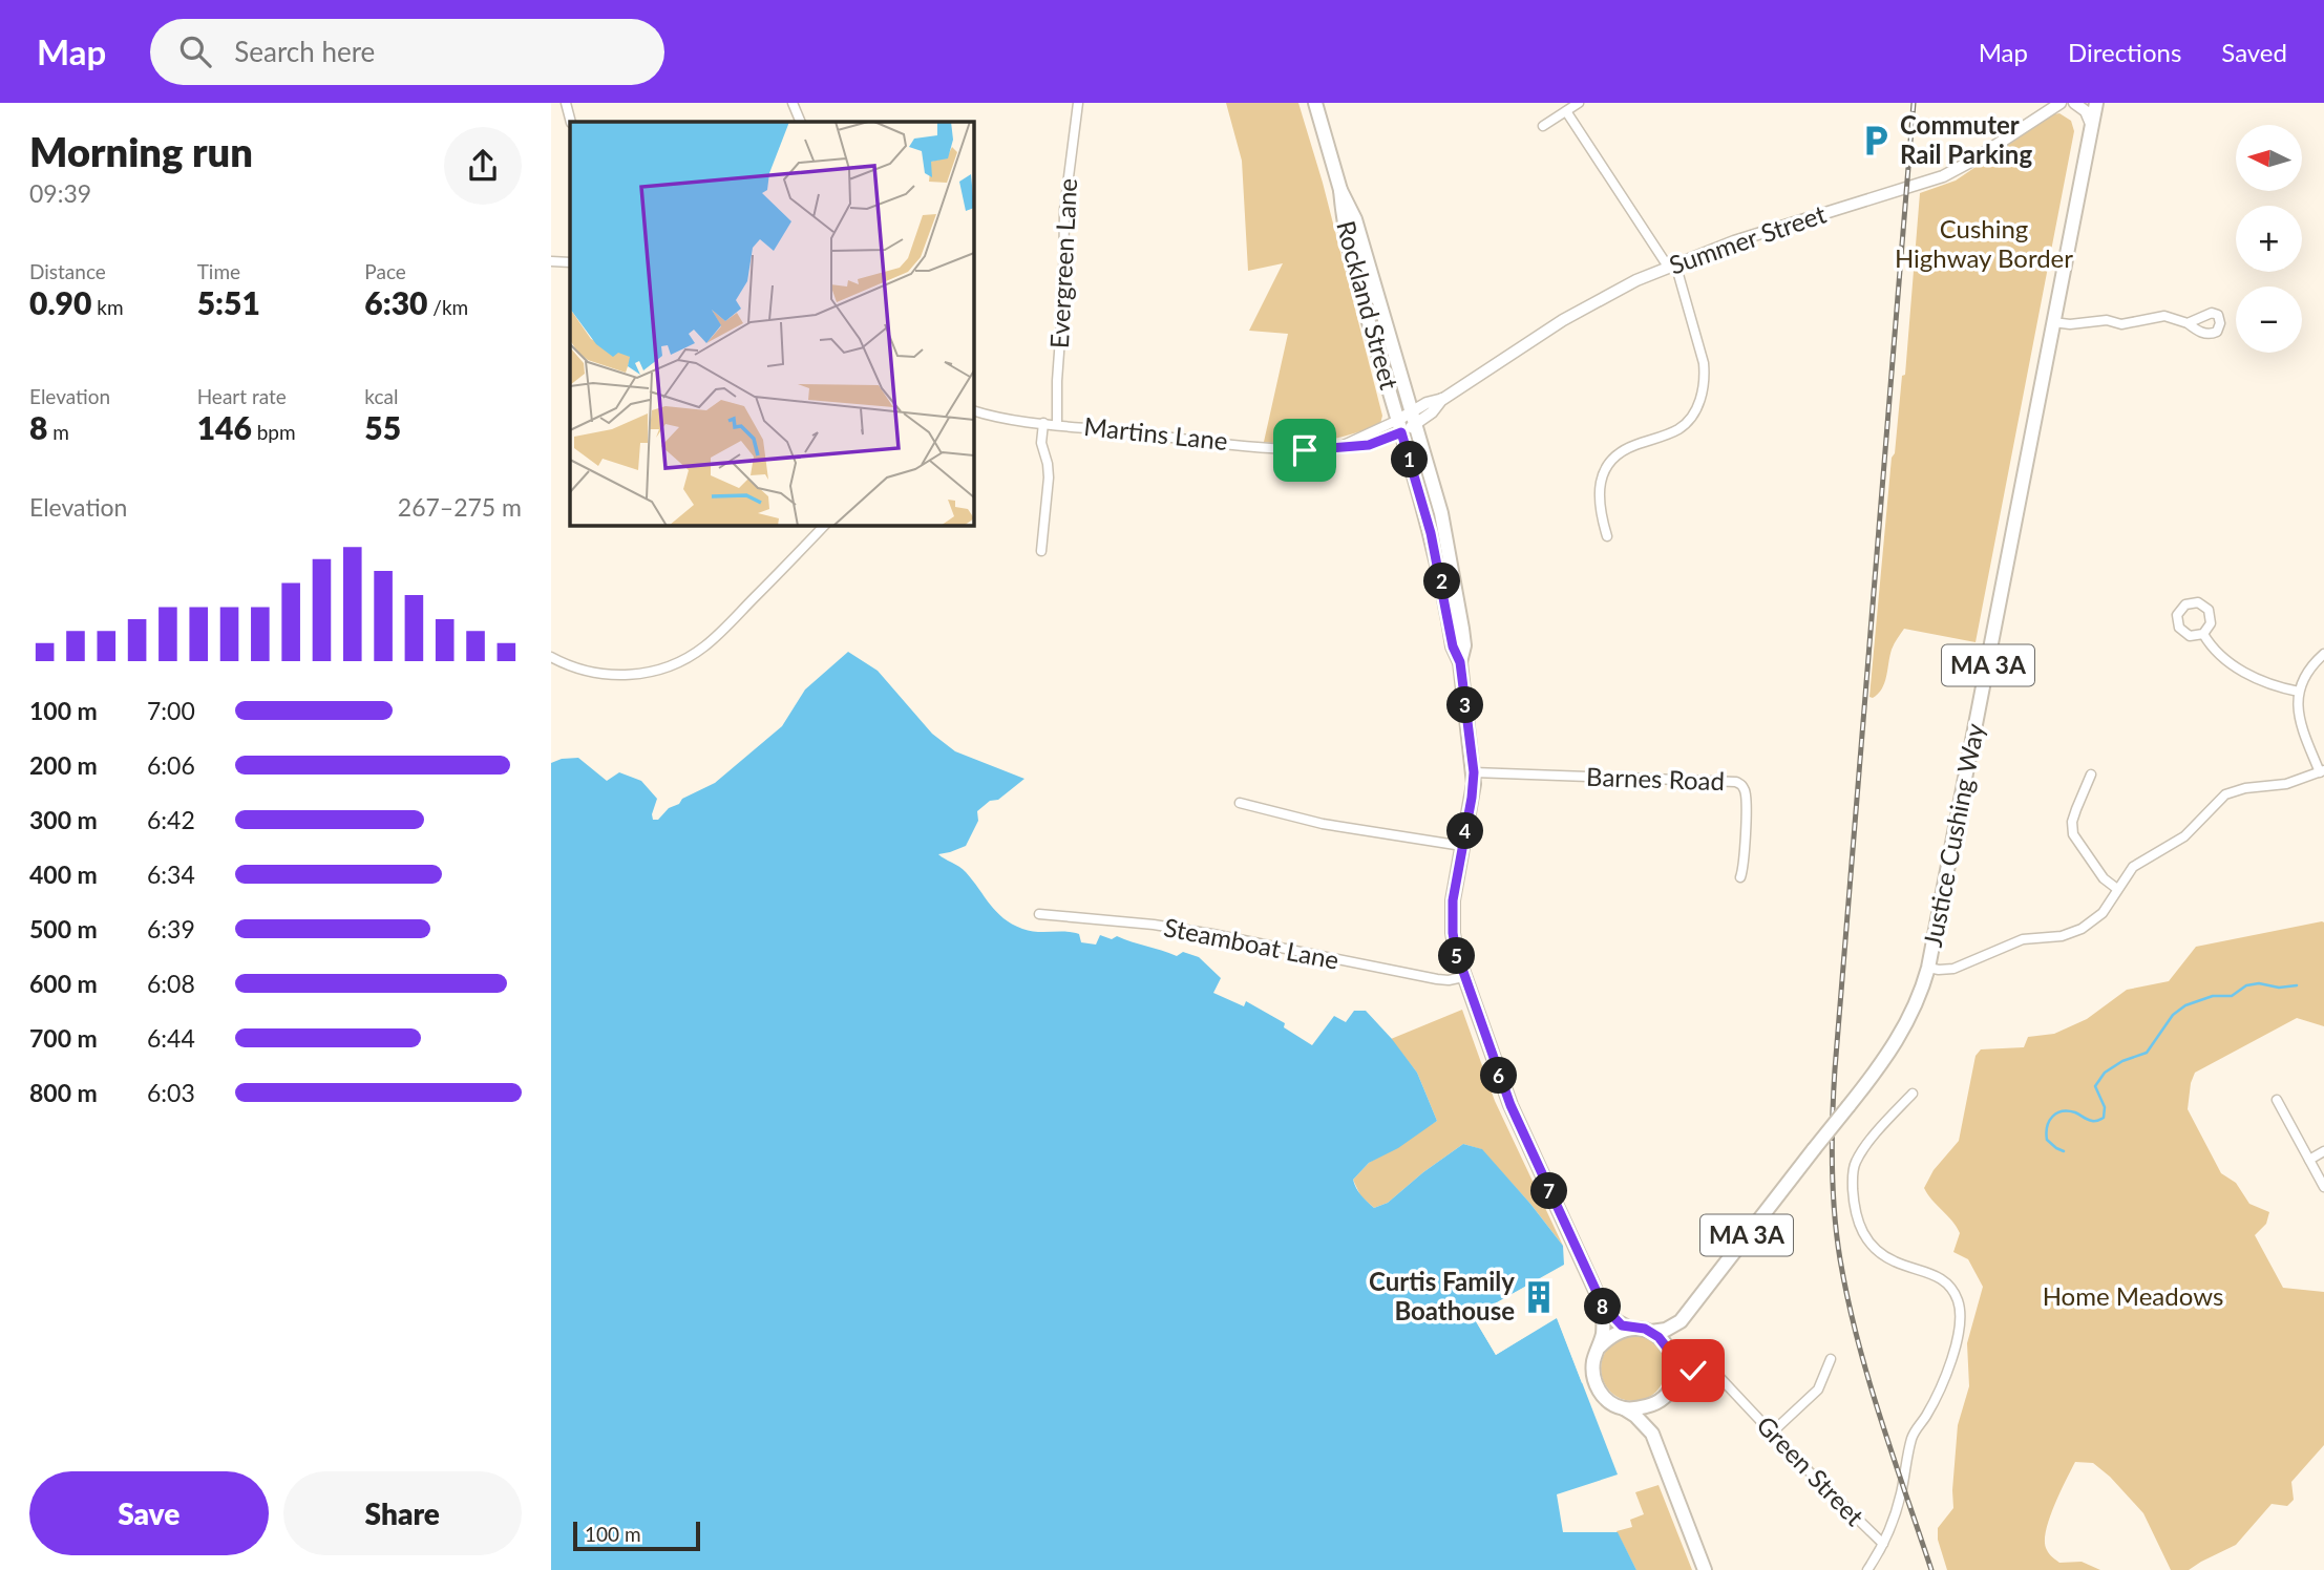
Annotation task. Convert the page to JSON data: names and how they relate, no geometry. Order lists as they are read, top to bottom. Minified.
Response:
{"streets":{"main road":["Rockland Street","MA 3A","Justice Cushing Way"],"street":["Summer Street","Evergreen Lane","Martins Lane","Barnes Road","Steamboat Lane","Green Street"]},"crossings":[["Summer Street","Rockland Street"],["Summer Street","Martins Lane"],["Evergreen Lane","Martins Lane"],["Rockland Street","Martins Lane"],["MA 3A","Justice Cushing Way"],["MA 3A","Green Street"],["Justice Cushing Way","Green Street"]],"parks":["Cushing Highway Border","Home Meadows"],"places":{"parking":["Commuter Rail Parking"],"building":["Curtis Family Boathouse"]},"scale_bar":"100 m","north":"left","page":{"header":"Map","search":"Search here","nav":["Map","Directions","Saved"],"heading":["Morning run","09:39"],"map_buttons":["+","−"],"stats":[["Distance","0.90 km"],["Time","5:51"],["Pace","6:30 /km"],["Elevation","8 m"],["Heart rate","146 bpm"],["kcal","55"]],"pins":["1","2","3","4","5","6","7","8"],"chart":["Elevation","267–275 m"],"list":[{"name":"100 m","note":"7:00"},{"name":"200 m","note":"6:06"},{"name":"300 m","note":"6:42"},{"name":"400 m","note":"6:34"},{"name":"500 m","note":"6:39"},{"name":"600 m","note":"6:08"},{"name":"700 m","note":"6:44"},{"name":"800 m","note":"6:03"}],"buttons":["Save","Share"],"scale":"100 m"}}
